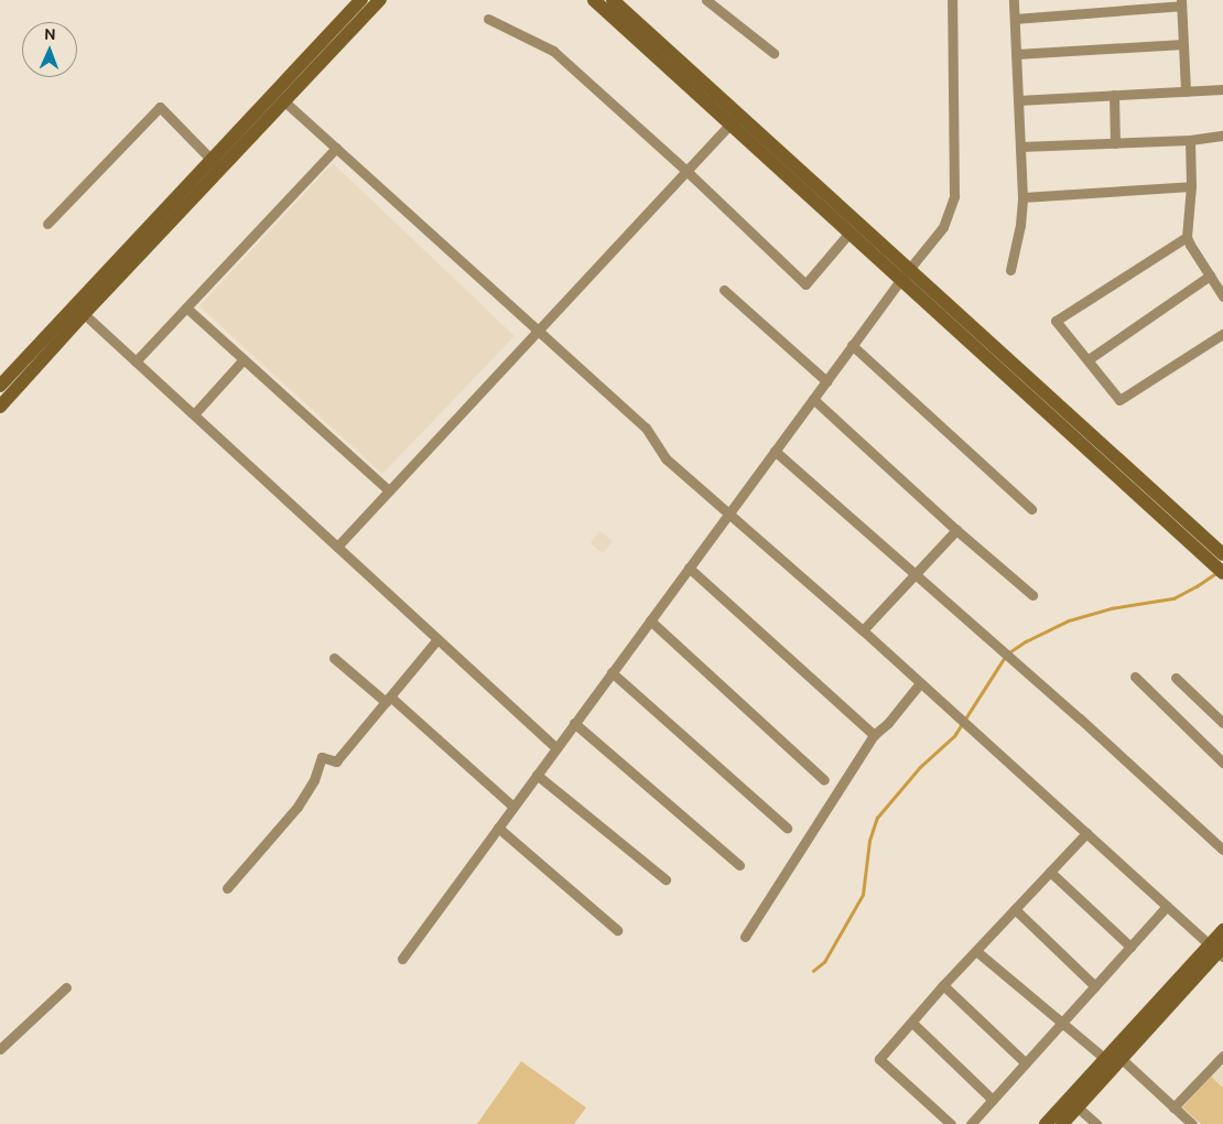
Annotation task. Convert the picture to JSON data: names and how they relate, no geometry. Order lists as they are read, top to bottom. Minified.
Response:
{"north":"top"}
